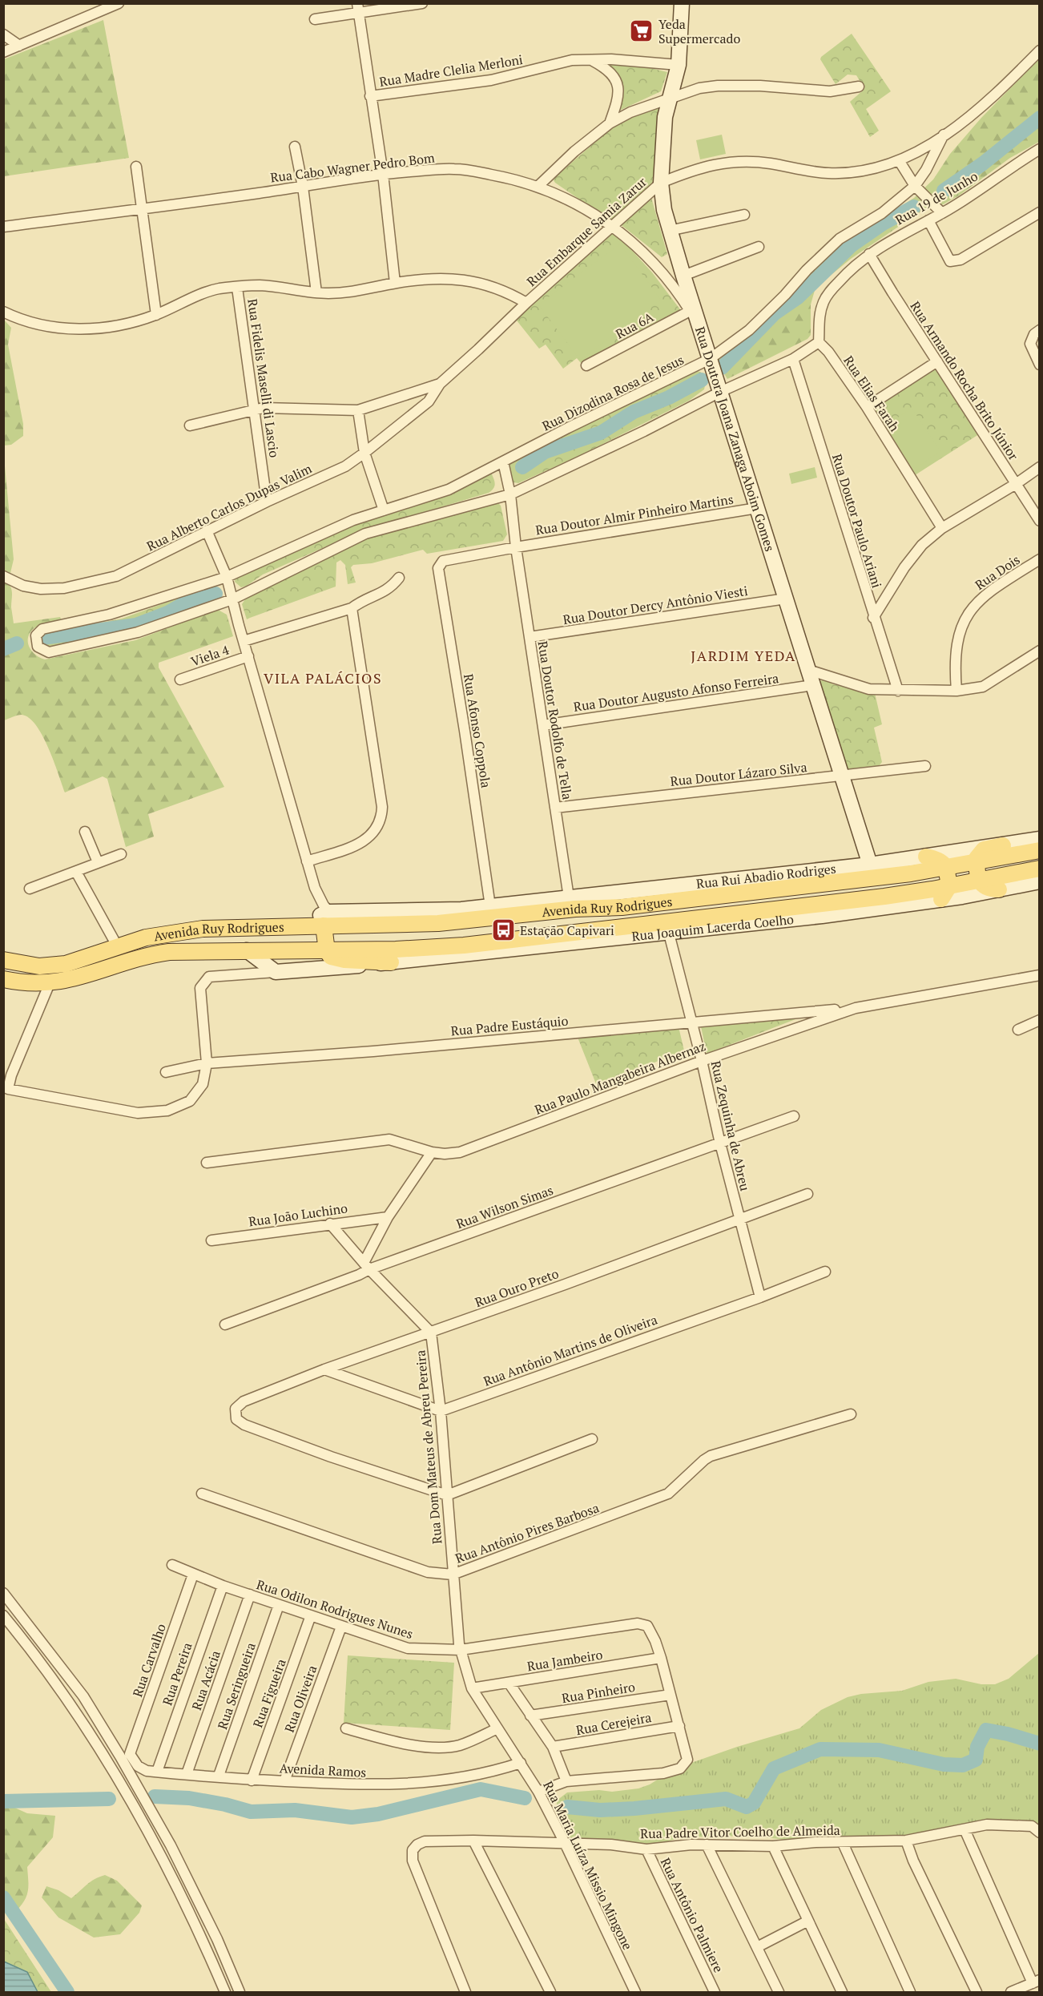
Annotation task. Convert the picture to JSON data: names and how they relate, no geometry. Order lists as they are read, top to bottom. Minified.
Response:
{"streets":{"main road":["Avenida Ruy Rodrigues"],"street":["Rua Madre Clelia Merloni","Rua Cabo Wagner Pedro Bom","Rua 19 de Junho","Rua Embarque Samia Zarur","Rua 6A","Rua Fidelis Maselli di Lascio","Rua Armando Rocha Brito Júnior","Rua Dizodina Rosa de Jesus","Rua Elias Farah","Rua Doutora Joana Zanaga Aboim Gomes","Rua Alberto Carlos Dupas Valim","Rua Doutor Almir Pinheiro Martins","Rua Doutor Paulo Ariani","Rua Dois","Rua Doutor Dercy Antônio Viesti","Viela 4","Rua Doutor Augusto Afonso Ferreira","Rua Doutor Rodolfo de Tella","Rua Afonso Coppola","Rua Doutor Lázaro Silva","Rua Rui Abadio Rodriges","Rua Joaquim Lacerda Coelho","Rua Padre Eustáquio","Rua Paulo Mangabeira Albernaz","Rua Zequinha de Abreu","Rua Wilson Simas","Rua João Luchino","Rua Ouro Preto","Rua Antônio Martins de Oliveira","Rua Dom Mateus de Abreu Pereira","Rua Antônio Pires Barbosa","Rua Odilon Rodrigues Nunes","Rua Carvalho","Rua Jambeiro","Rua Pereira","Rua Acácia","Rua Seringueira","Rua Pinheiro","Rua Figueira","Rua Oliveira","Rua Cerejeira","Avenida Ramos","Rua Padre Vitor Coelho de Almeida","Rua Maria Luíza Missio Mingone","Rua Antônio Palmiere"]},"crossings":[["Rua Madre Clelia Merloni","Rua Doutora Joana Zanaga Aboim Gomes"],["Rua Cabo Wagner Pedro Bom","Rua Embarque Samia Zarur"],["Rua Cabo Wagner Pedro Bom","Rua 6A"],["Rua Cabo Wagner Pedro Bom","Rua Doutora Joana Zanaga Aboim Gomes"],["Rua 19 de Junho","Rua Armando Rocha Brito Júnior"],["Rua 19 de Junho","Rua Elias Farah"],["Rua Embarque Samia Zarur","Rua Dizodina Rosa de Jesus"],["Rua Embarque Samia Zarur","Rua Doutora Joana Zanaga Aboim Gomes"],["Rua Embarque Samia Zarur","Rua Alberto Carlos Dupas Valim"],["Rua 6A","Rua Doutora Joana Zanaga Aboim Gomes"],["Rua Fidelis Maselli di Lascio","Rua Alberto Carlos Dupas Valim"],["Rua Dizodina Rosa de Jesus","Rua Doutora Joana Zanaga Aboim Gomes"],["Rua Dizodina Rosa de Jesus","Rua Doutor Rodolfo de Tella"],["Rua Doutora Joana Zanaga Aboim Gomes","Rua Doutor Almir Pinheiro Martins"],["Rua Doutora Joana Zanaga Aboim Gomes","Rua Doutor Dercy Antônio Viesti"],["Rua Doutora Joana Zanaga Aboim Gomes","Rua Doutor Augusto Afonso Ferreira"],["Rua Doutora Joana Zanaga Aboim Gomes","Rua Doutor Lázaro Silva"],["Rua Doutora Joana Zanaga Aboim Gomes","Rua Rui Abadio Rodriges"],["Rua Doutor Almir Pinheiro Martins","Rua Doutor Rodolfo de Tella"],["Rua Doutor Almir Pinheiro Martins","Rua Afonso Coppola"],["Rua Doutor Dercy Antônio Viesti","Rua Doutor Rodolfo de Tella"],["Rua Doutor Augusto Afonso Ferreira","Rua Doutor Rodolfo de Tella"],["Rua Doutor Rodolfo de Tella","Rua Doutor Lázaro Silva"],["Rua Doutor Rodolfo de Tella","Rua Rui Abadio Rodriges"],["Rua Afonso Coppola","Rua Rui Abadio Rodriges"],["Rua Rui Abadio Rodriges","Avenida Ruy Rodrigues"],["Avenida Ruy Rodrigues","Rua Joaquim Lacerda Coelho"],["Rua Joaquim Lacerda Coelho","Rua Zequinha de Abreu"],["Rua Padre Eustáquio","Rua Paulo Mangabeira Albernaz"],["Rua Padre Eustáquio","Rua Zequinha de Abreu"],["Rua Paulo Mangabeira Albernaz","Rua Zequinha de Abreu"],["Rua Zequinha de Abreu","Rua Wilson Simas"],["Rua Zequinha de Abreu","Rua Ouro Preto"],["Rua Zequinha de Abreu","Rua Antônio Martins de Oliveira"],["Rua Wilson Simas","Rua Dom Mateus de Abreu Pereira"],["Rua João Luchino","Rua Dom Mateus de Abreu Pereira"],["Rua Ouro Preto","Rua Dom Mateus de Abreu Pereira"],["Rua Antônio Martins de Oliveira","Rua Dom Mateus de Abreu Pereira"],["Rua Dom Mateus de Abreu Pereira","Rua Antônio Pires Barbosa"],["Rua Dom Mateus de Abreu Pereira","Rua Odilon Rodrigues Nunes"],["Rua Dom Mateus de Abreu Pereira","Rua Maria Luíza Missio Mingone"],["Rua Odilon Rodrigues Nunes","Rua Carvalho"],["Rua Odilon Rodrigues Nunes","Rua Jambeiro"],["Rua Odilon Rodrigues Nunes","Rua Pereira"],["Rua Odilon Rodrigues Nunes","Rua Acácia"],["Rua Odilon Rodrigues Nunes","Rua Seringueira"],["Rua Odilon Rodrigues Nunes","Rua Figueira"],["Rua Odilon Rodrigues Nunes","Rua Oliveira"],["Rua Odilon Rodrigues Nunes","Rua Maria Luíza Missio Mingone"],["Rua Carvalho","Avenida Ramos"],["Rua Jambeiro","Rua Maria Luíza Missio Mingone"],["Rua Pereira","Avenida Ramos"],["Rua Acácia","Avenida Ramos"],["Rua Seringueira","Avenida Ramos"],["Rua Figueira","Avenida Ramos"],["Rua Oliveira","Avenida Ramos"],["Avenida Ramos","Rua Maria Luíza Missio Mingone"],["Rua Padre Vitor Coelho de Almeida","Rua Maria Luíza Missio Mingone"],["Rua Padre Vitor Coelho de Almeida","Rua Antônio Palmiere"]],"districts":["JARDIM YEDA","VILA PALÁCIOS"],"places":{"supermarket":["Yeda Supermercado"],"bus stop":["Estação Capivari"]}}
